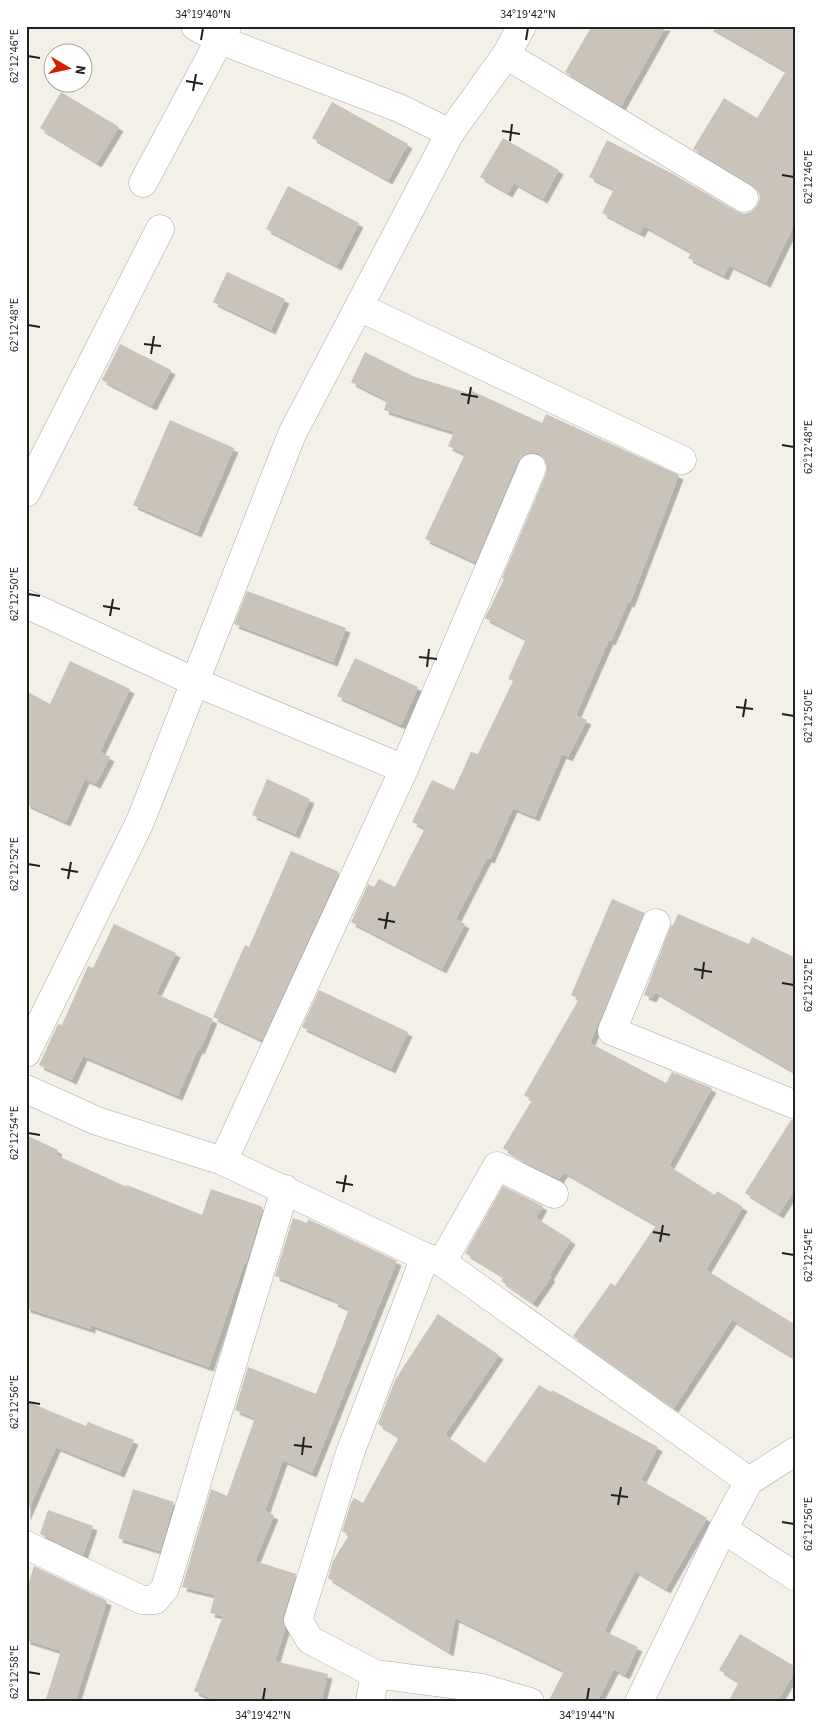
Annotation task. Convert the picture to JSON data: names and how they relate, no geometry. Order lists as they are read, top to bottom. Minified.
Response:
{"north":"right","coordinates":["34°19'40\"N","34°19'42\"N","62°12'46\"E","62°12'48\"E","62°12'50\"E","62°12'52\"E","62°12'54\"E","62°12'56\"E","62°12'58\"E","34°19'44\"N"]}
